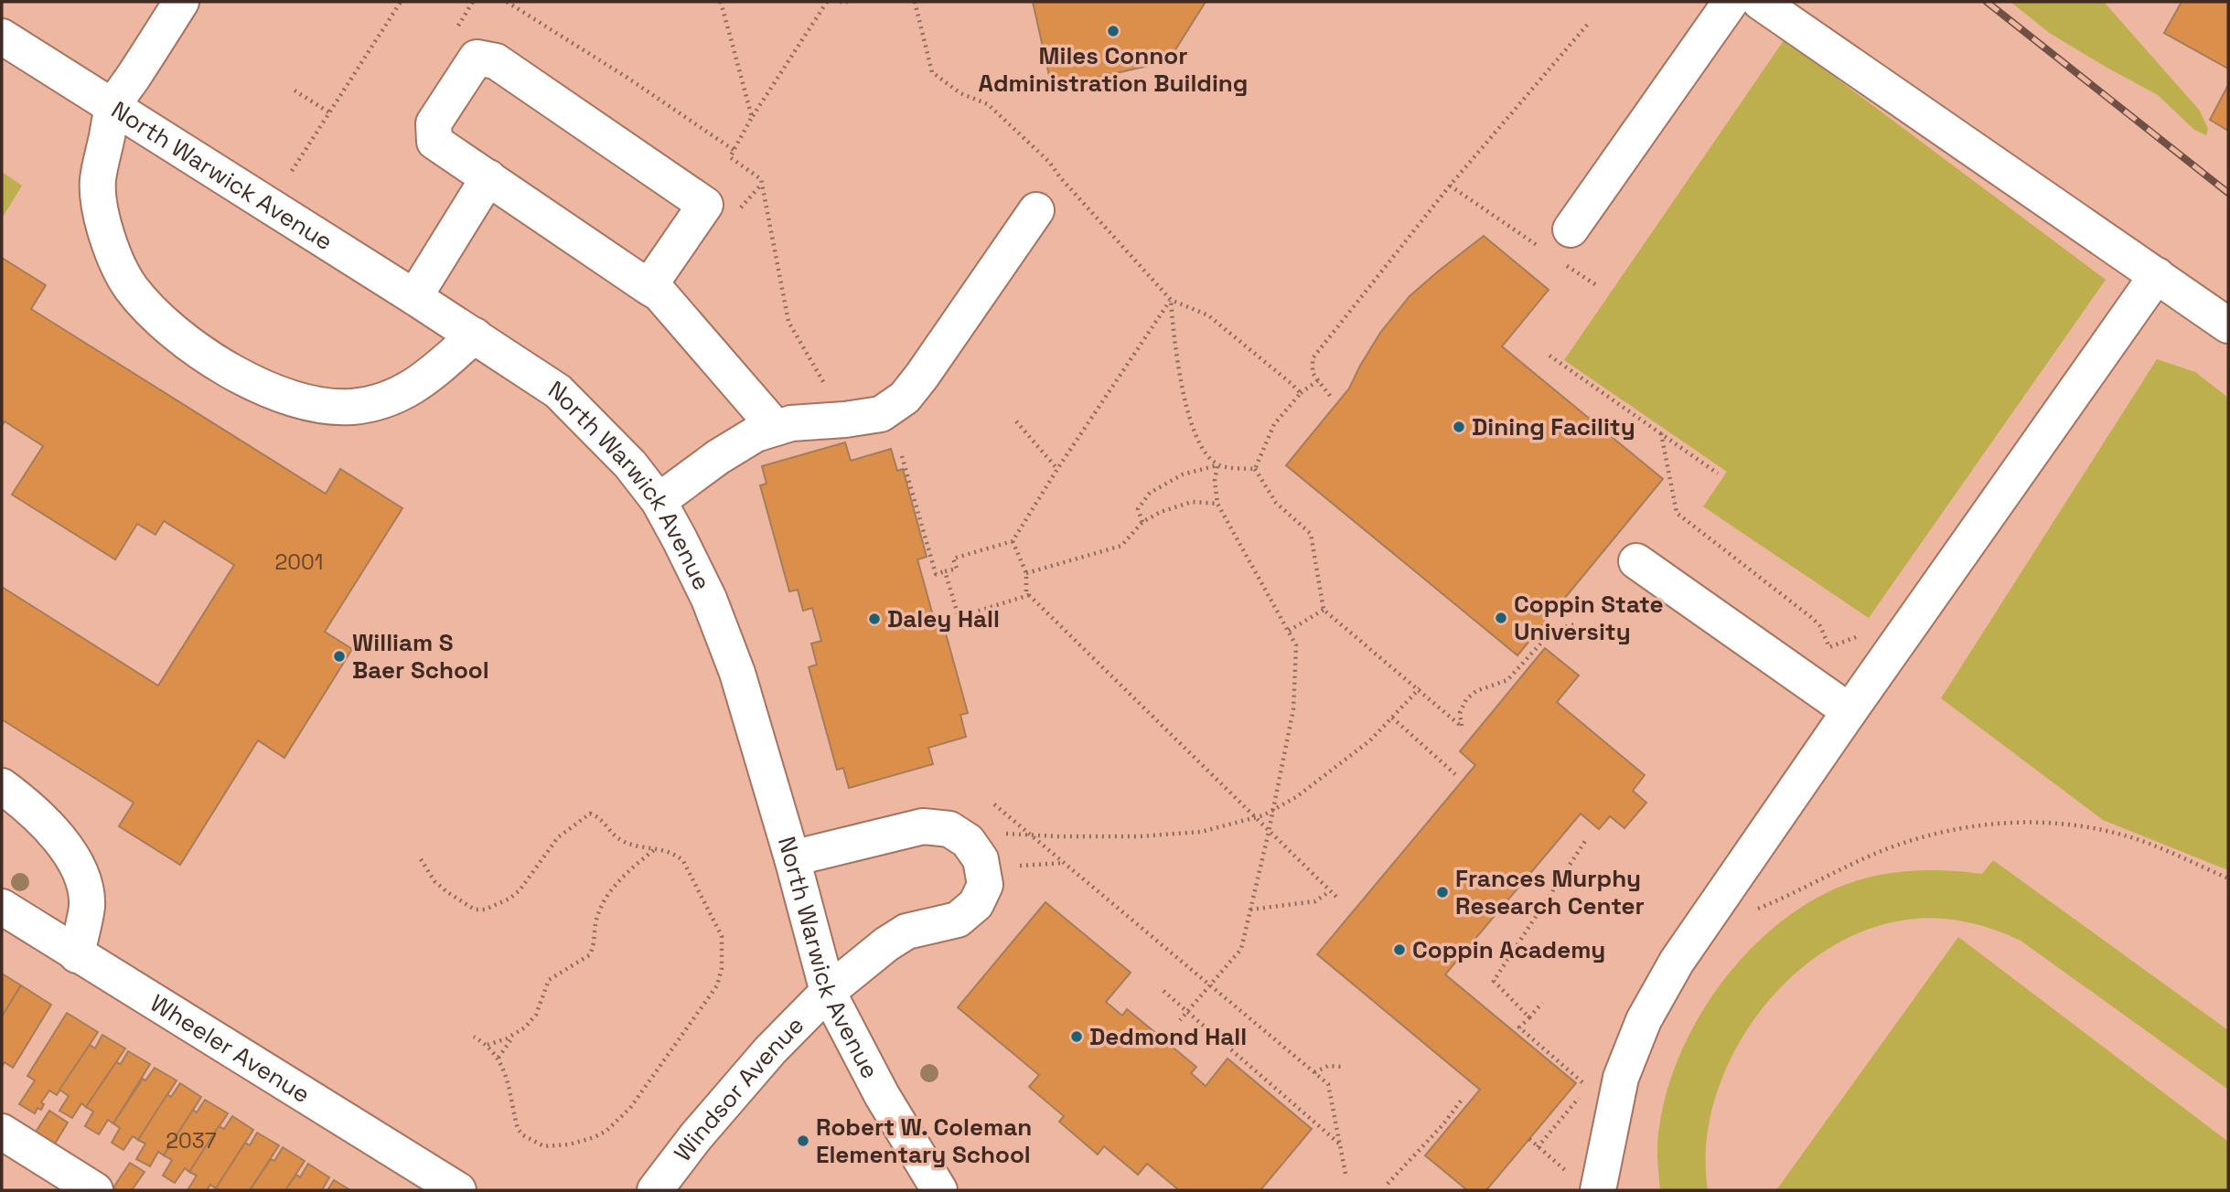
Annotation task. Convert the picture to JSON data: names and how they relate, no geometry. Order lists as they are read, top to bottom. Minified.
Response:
{"streets":{"street":["North Warwick Avenue","Wheeler Avenue","Windsor Avenue"]},"crossings":[["North Warwick Avenue","Windsor Avenue"]],"places":["Miles Connor Administration Building","Dining Facility","Coppin State University","Daley Hall","William S Baer School","Frances Murphy Research Center","Coppin Academy","Dedmond Hall","Robert W. Coleman Elementary School"],"house_numbers":["2001","2037"]}
